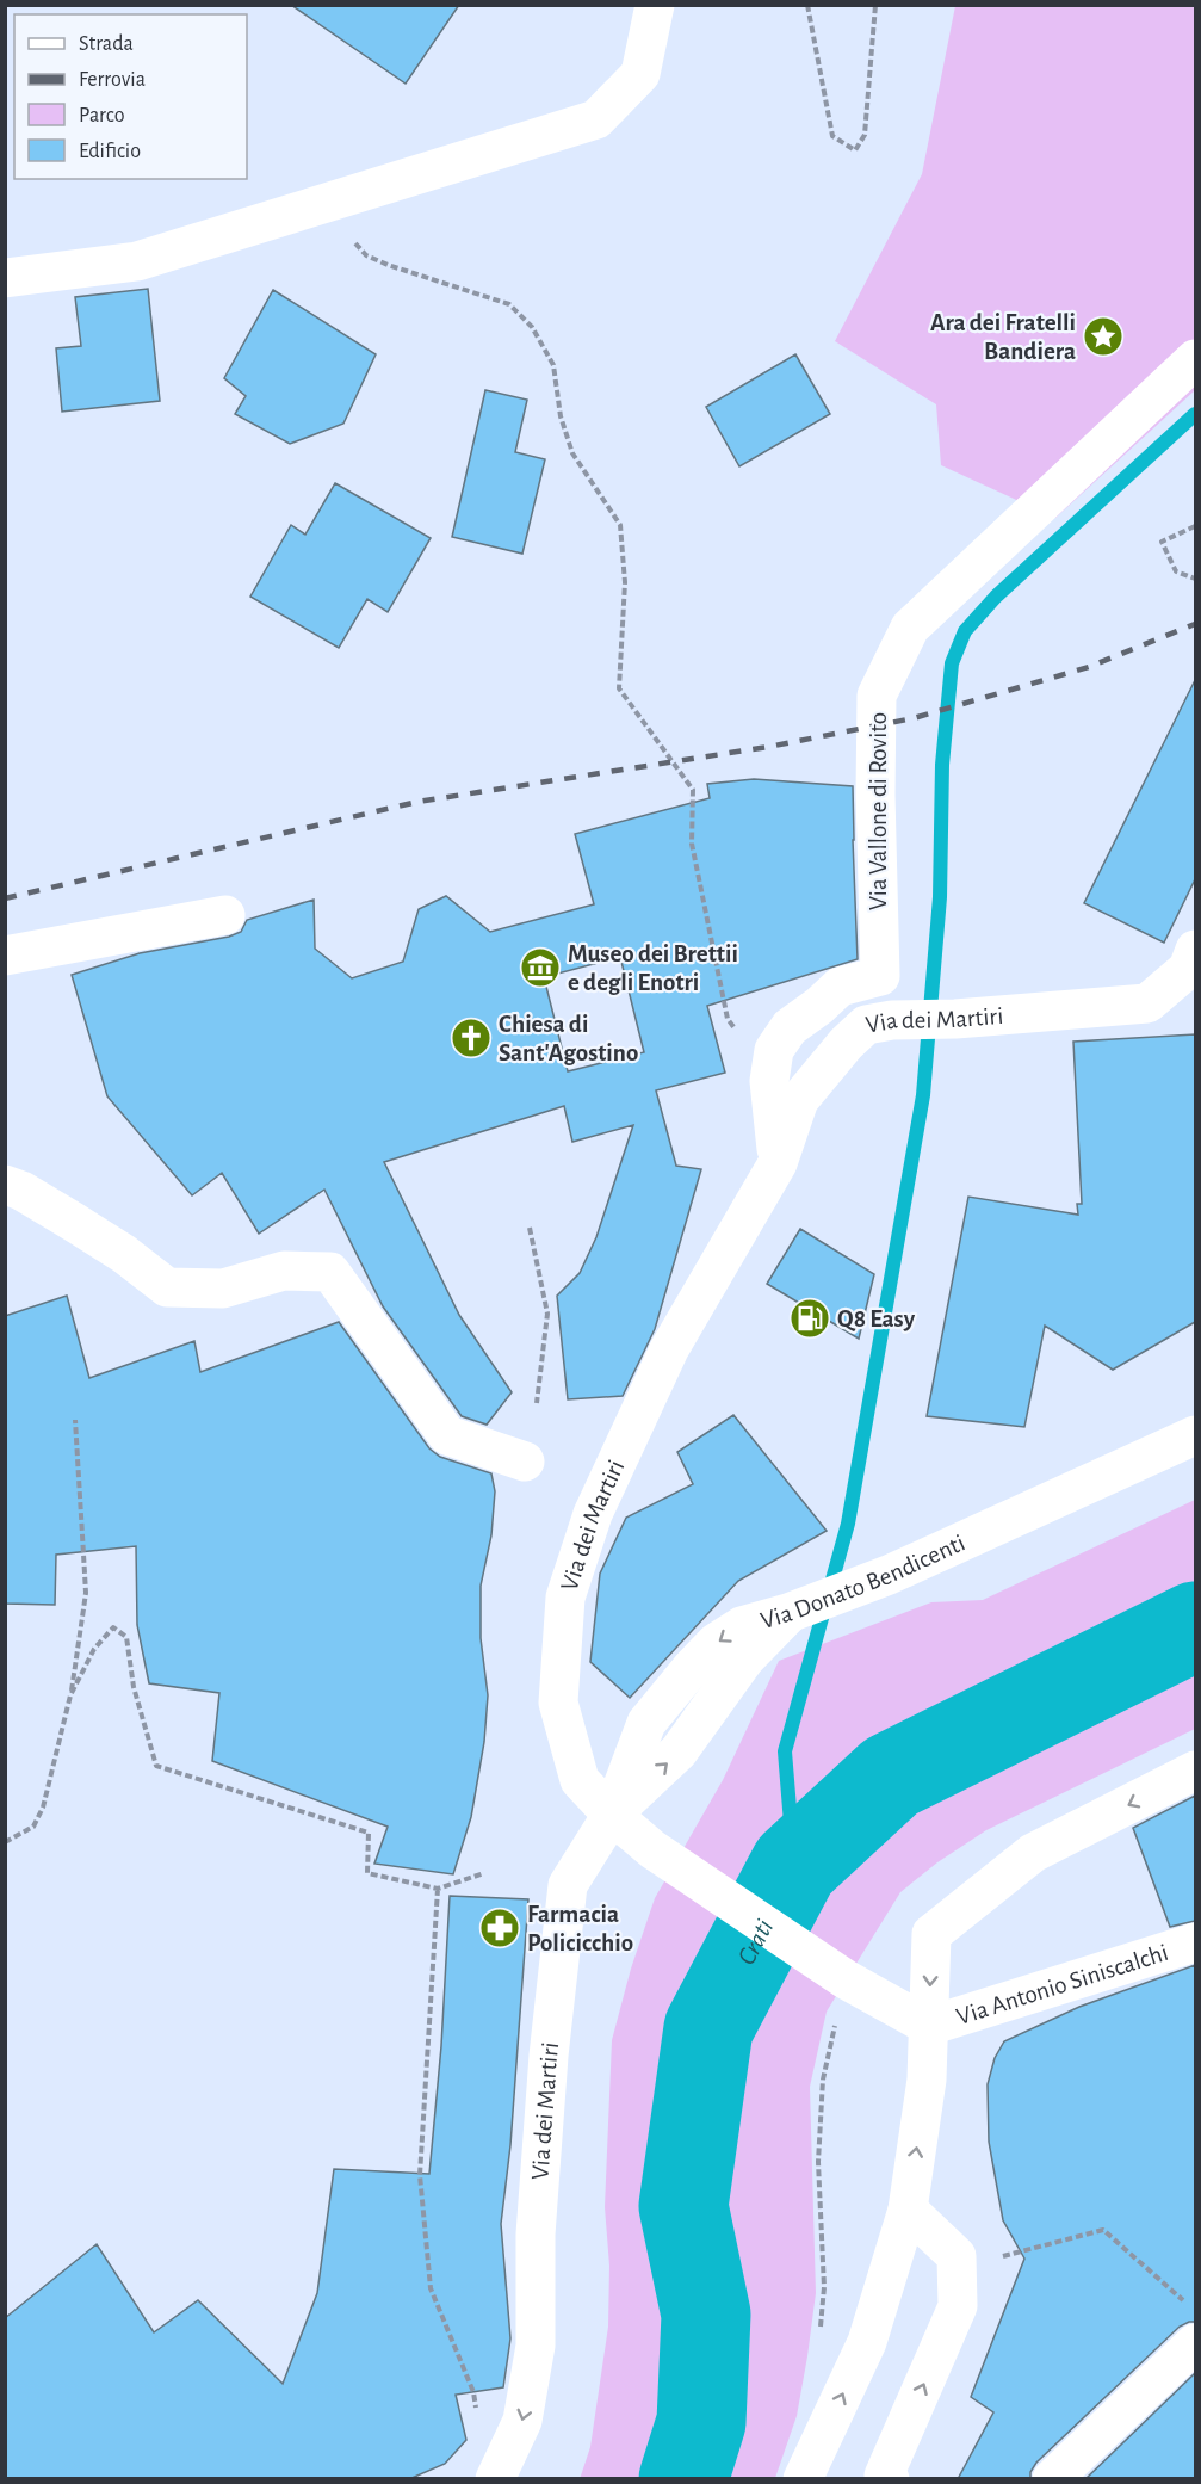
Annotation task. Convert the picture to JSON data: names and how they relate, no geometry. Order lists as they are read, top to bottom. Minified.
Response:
{"streets":{"street":["Via Vallone di Rovito","Via dei Martiri","Via Donato Bendicenti","Via Antonio Siniscalchi"]},"crossings":[["Via Vallone di Rovito","Via dei Martiri"],["Via dei Martiri","Via Donato Bendicenti"]],"water":["Crati"],"places":{"place":["Ara dei Fratelli Bandiera"],"museum":["Museo dei Brettii e degli Enotri"],"church":["Chiesa di Sant'Agostino"],"fuel station":["Q8 Easy"],"pharmacy":["Farmacia Policicchio"]},"legend":["Strada","Ferrovia","Parco","Edificio"]}
